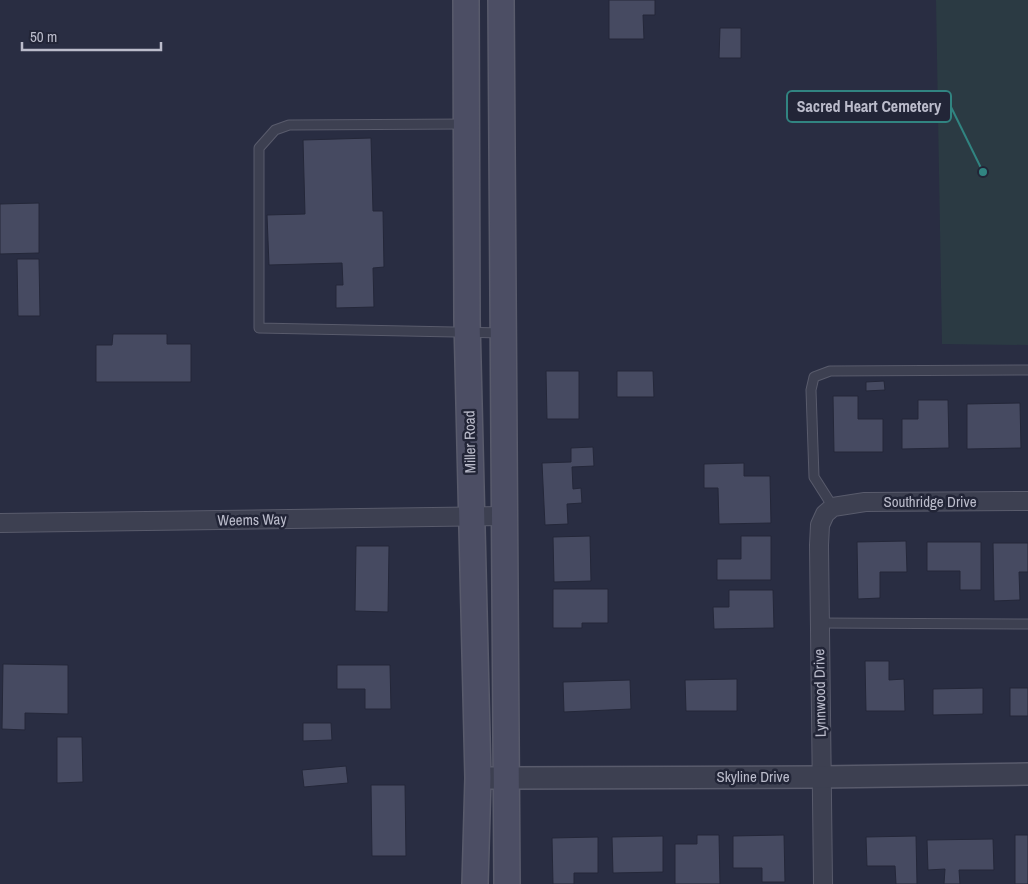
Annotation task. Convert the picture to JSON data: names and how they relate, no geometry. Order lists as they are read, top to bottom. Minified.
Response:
{"streets":{"main road":["Miller Road"],"street":["Southridge Drive","Weems Way","Lynnwood Drive","Skyline Drive"]},"crossings":[["Miller Road","Weems Way"],["Miller Road","Skyline Drive"],["Southridge Drive","Lynnwood Drive"],["Lynnwood Drive","Skyline Drive"]],"places":["Sacred Heart Cemetery"],"scale_bar":"50 m"}
